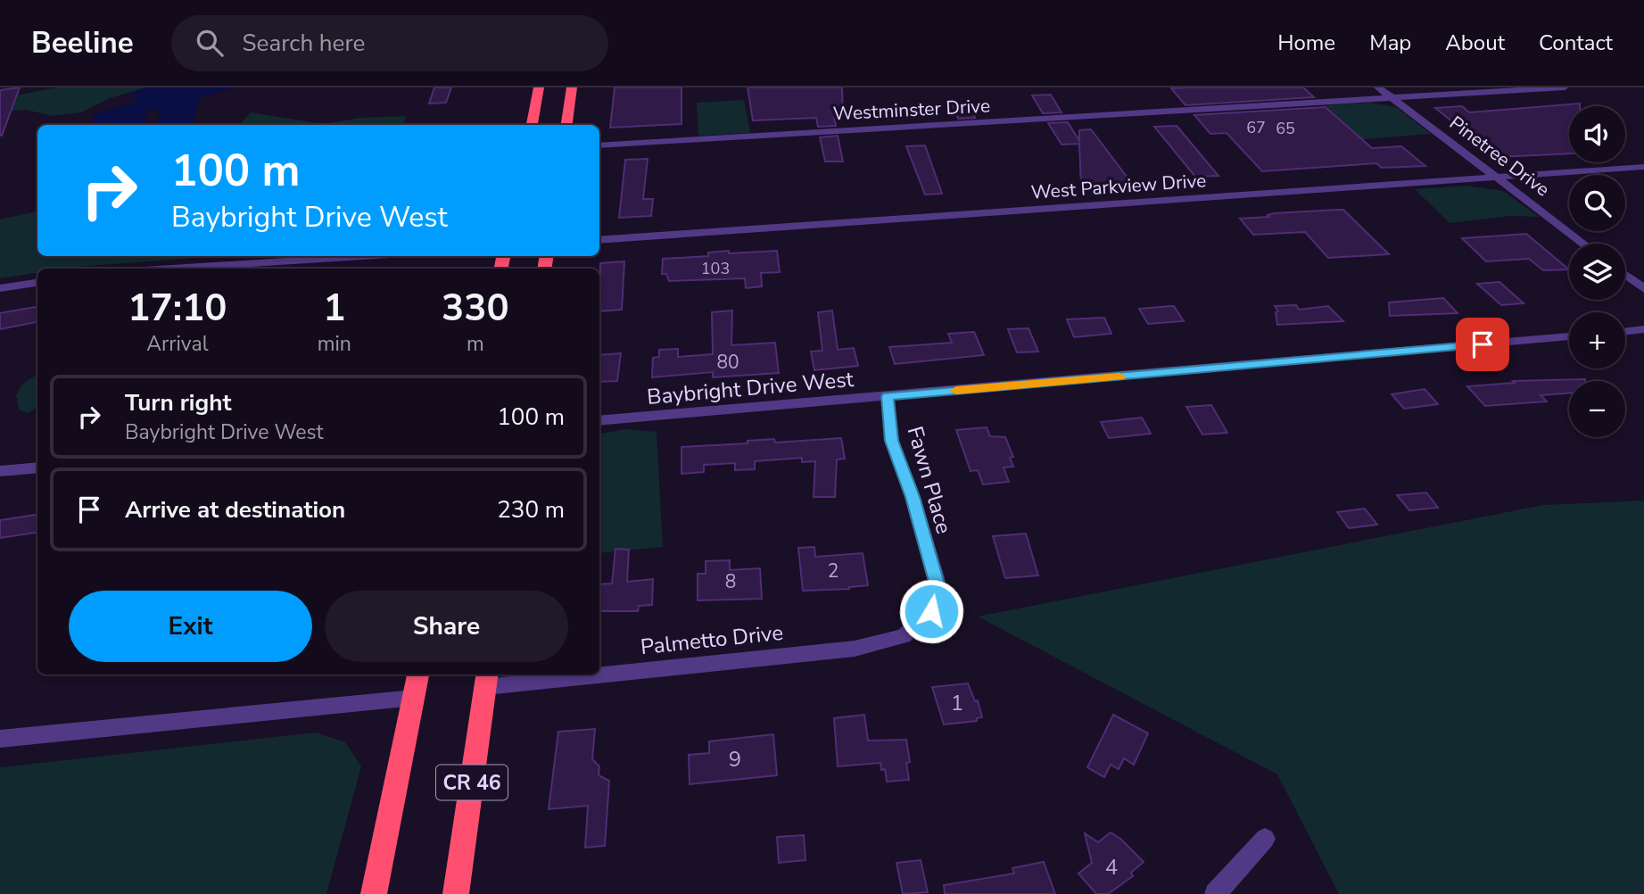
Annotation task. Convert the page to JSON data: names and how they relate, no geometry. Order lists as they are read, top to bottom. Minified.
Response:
{"streets":{"highway":["CR 46"],"street":["Westminster Drive","Pinetree Drive","West Parkview Drive","Baybright Drive West","Fawn Place","Palmetto Drive"]},"crossings":[["Westminster Drive","Pinetree Drive"],["Pinetree Drive","West Parkview Drive"],["Baybright Drive West","Fawn Place"],["Fawn Place","Palmetto Drive"],["Palmetto Drive","CR 46"]],"house_numbers":["67","65","103","80","2","8","1","9","4"],"page":{"header":"Beeline","search":"Search here","nav":["Home","Map","About","Contact"],"map_buttons":["+","−"],"turn":["100 m","Baybright Drive West"],"eta":["17:10","Arrival","1","min","330","m"],"list":[{"name":"Turn right","note":"Baybright Drive West","value":"100 m"},{"name":"Arrive at destination","value":"230 m"}],"buttons":["Exit","Share"]}}
